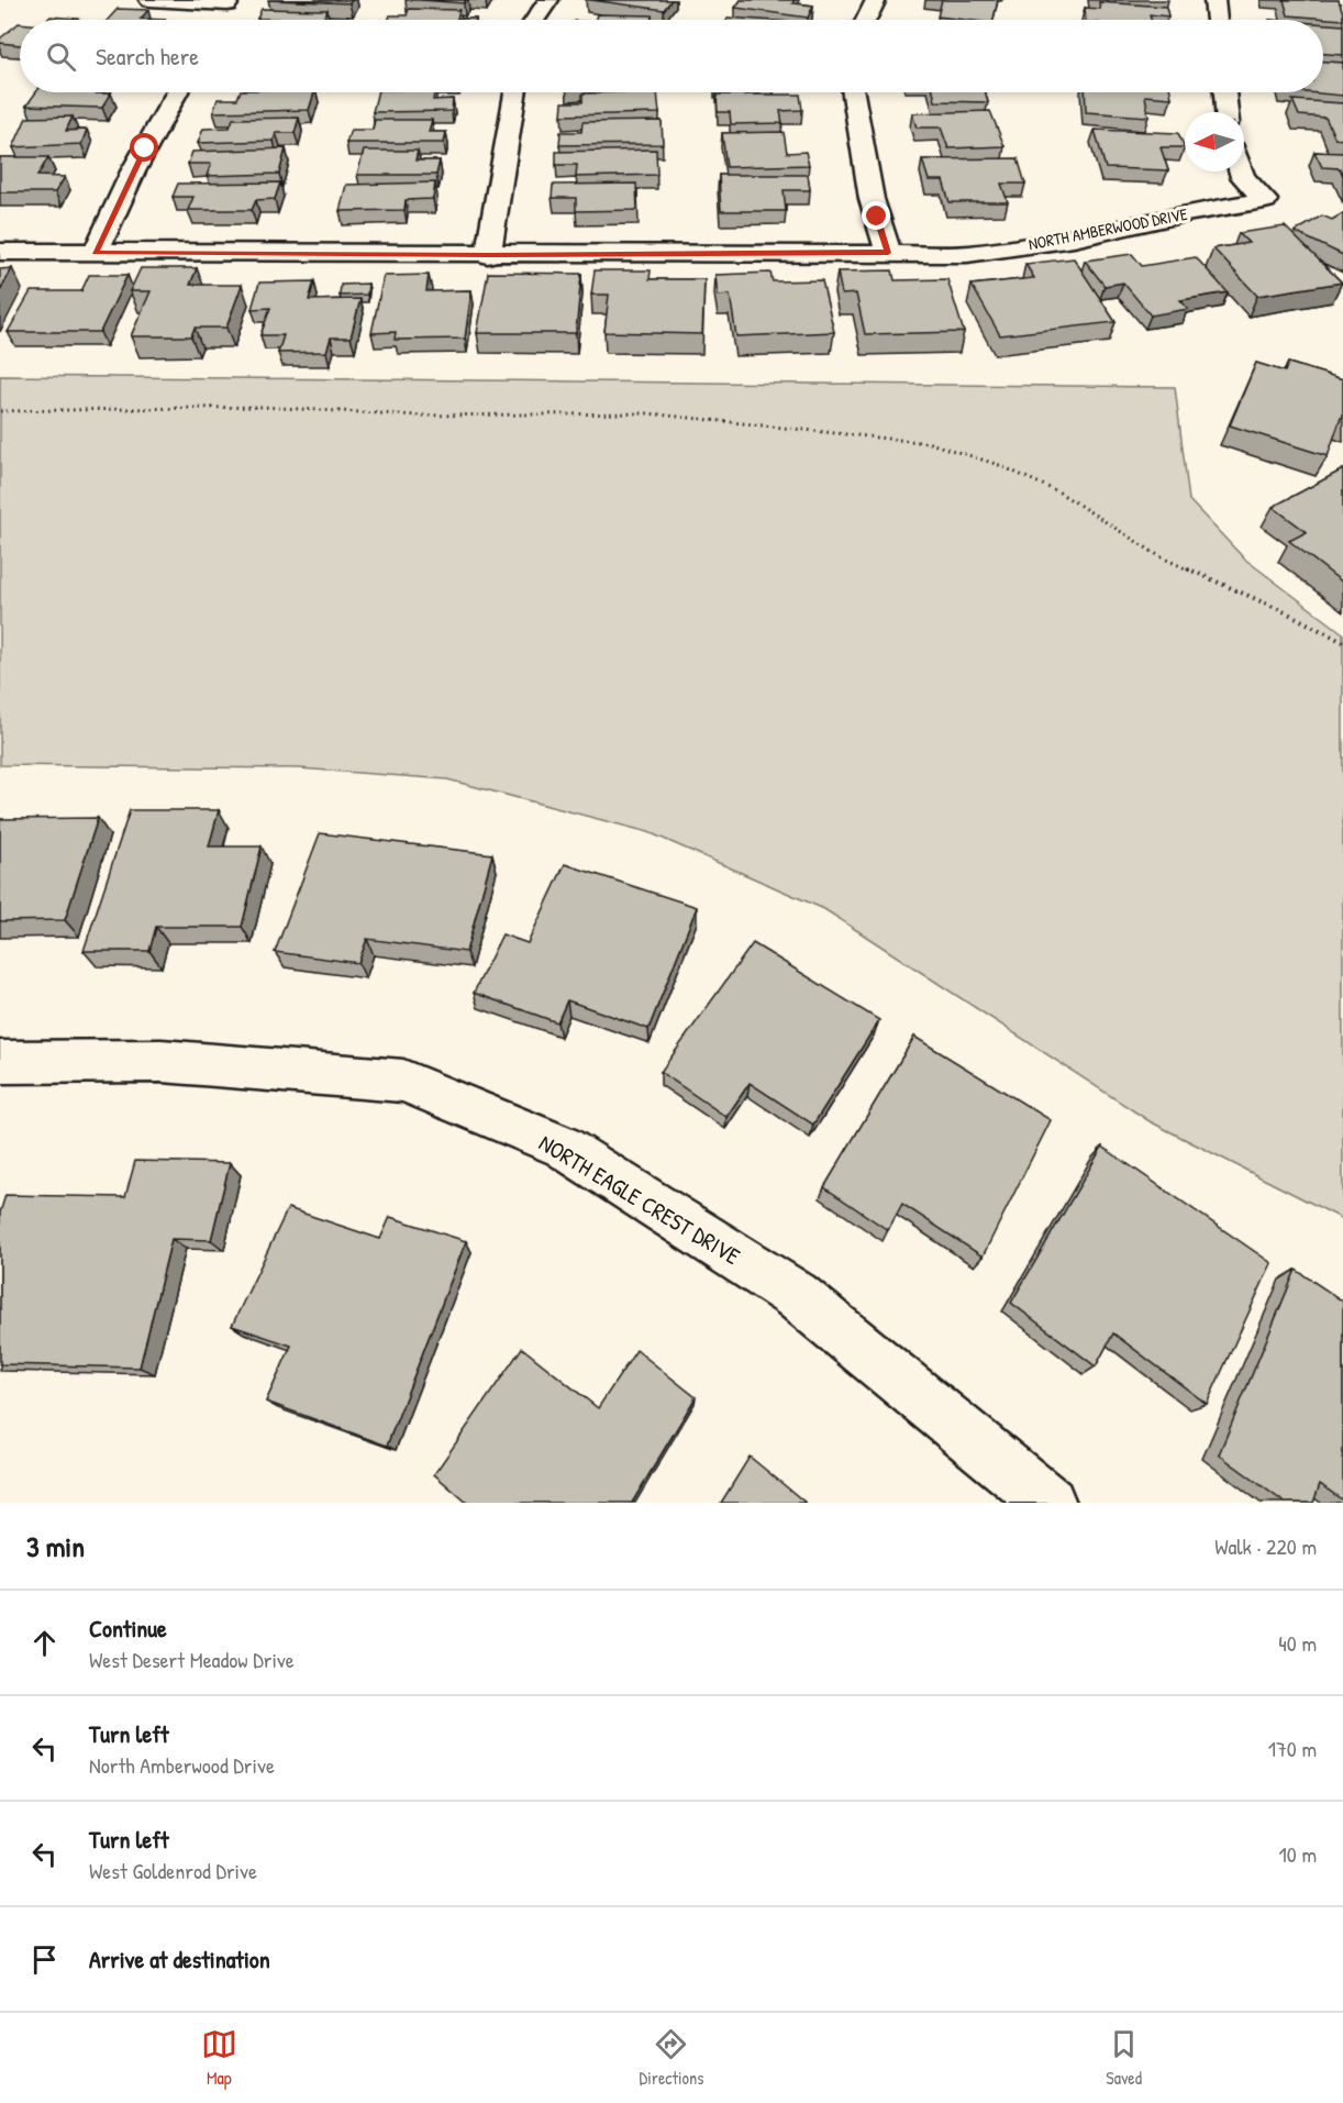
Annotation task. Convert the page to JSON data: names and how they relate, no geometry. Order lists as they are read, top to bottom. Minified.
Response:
{"streets":{"street":["NORTH AMBERWOOD DRIVE","NORTH EAGLE CREST DRIVE"]},"north":"left","page":{"search":"Search here","heading":["3 min","Walk · 220 m"],"list":[["Continue","West Desert Meadow Drive","40 m"],["Turn left","North Amberwood Drive","170 m"],["Turn left","West Goldenrod Drive","10 m"],"Arrive at destination"],"nav":["Map","Directions","Saved"]}}
